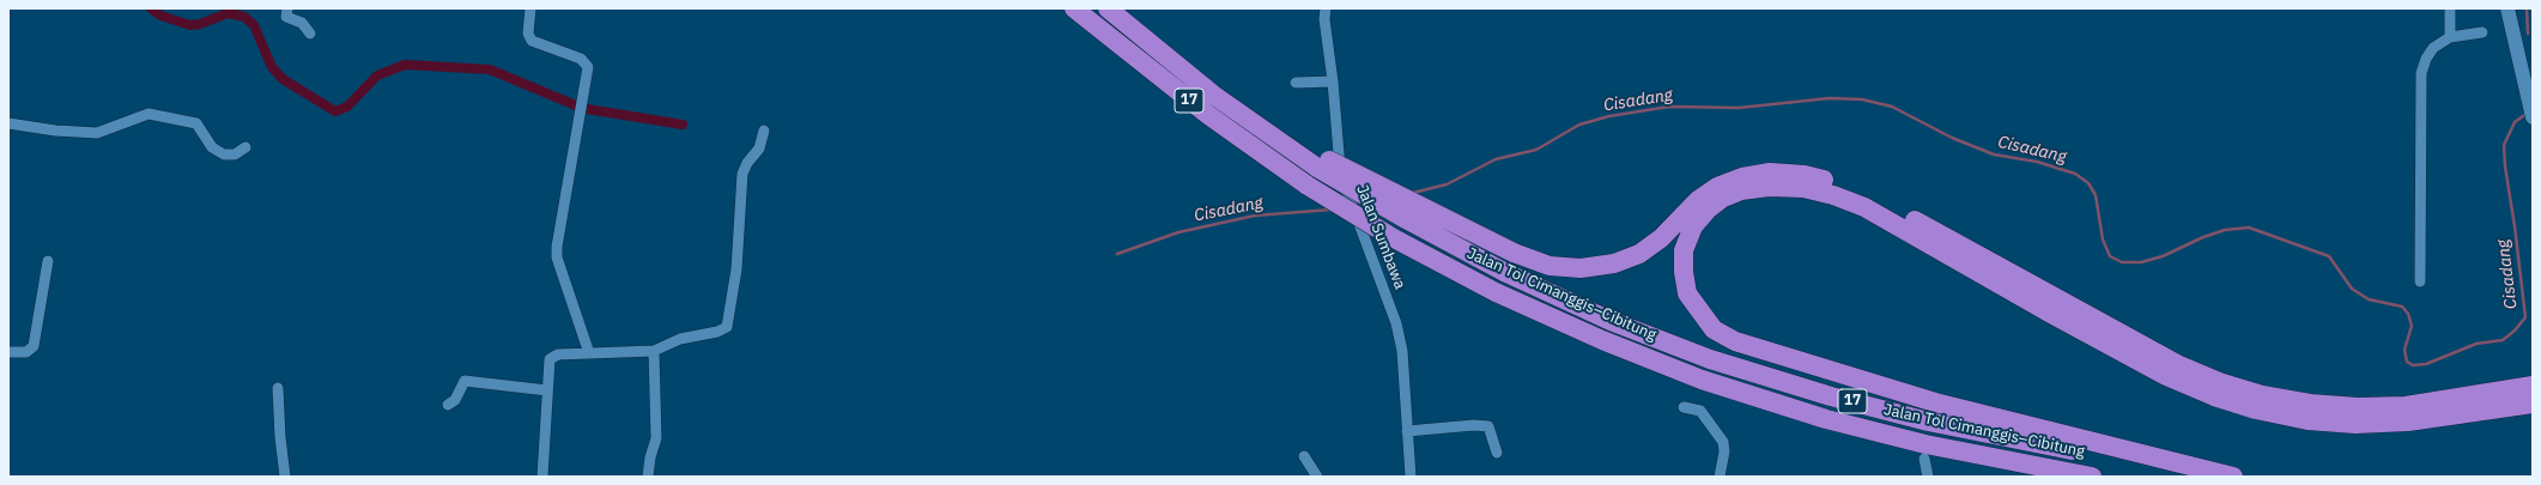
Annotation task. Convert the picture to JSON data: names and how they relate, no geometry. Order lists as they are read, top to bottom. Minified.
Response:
{"streets":{"highway":["17","Jalan Tol Cimanggis–Cibitung"],"street":["Jalan Sumbawa"]},"water":["Cisadang"]}
